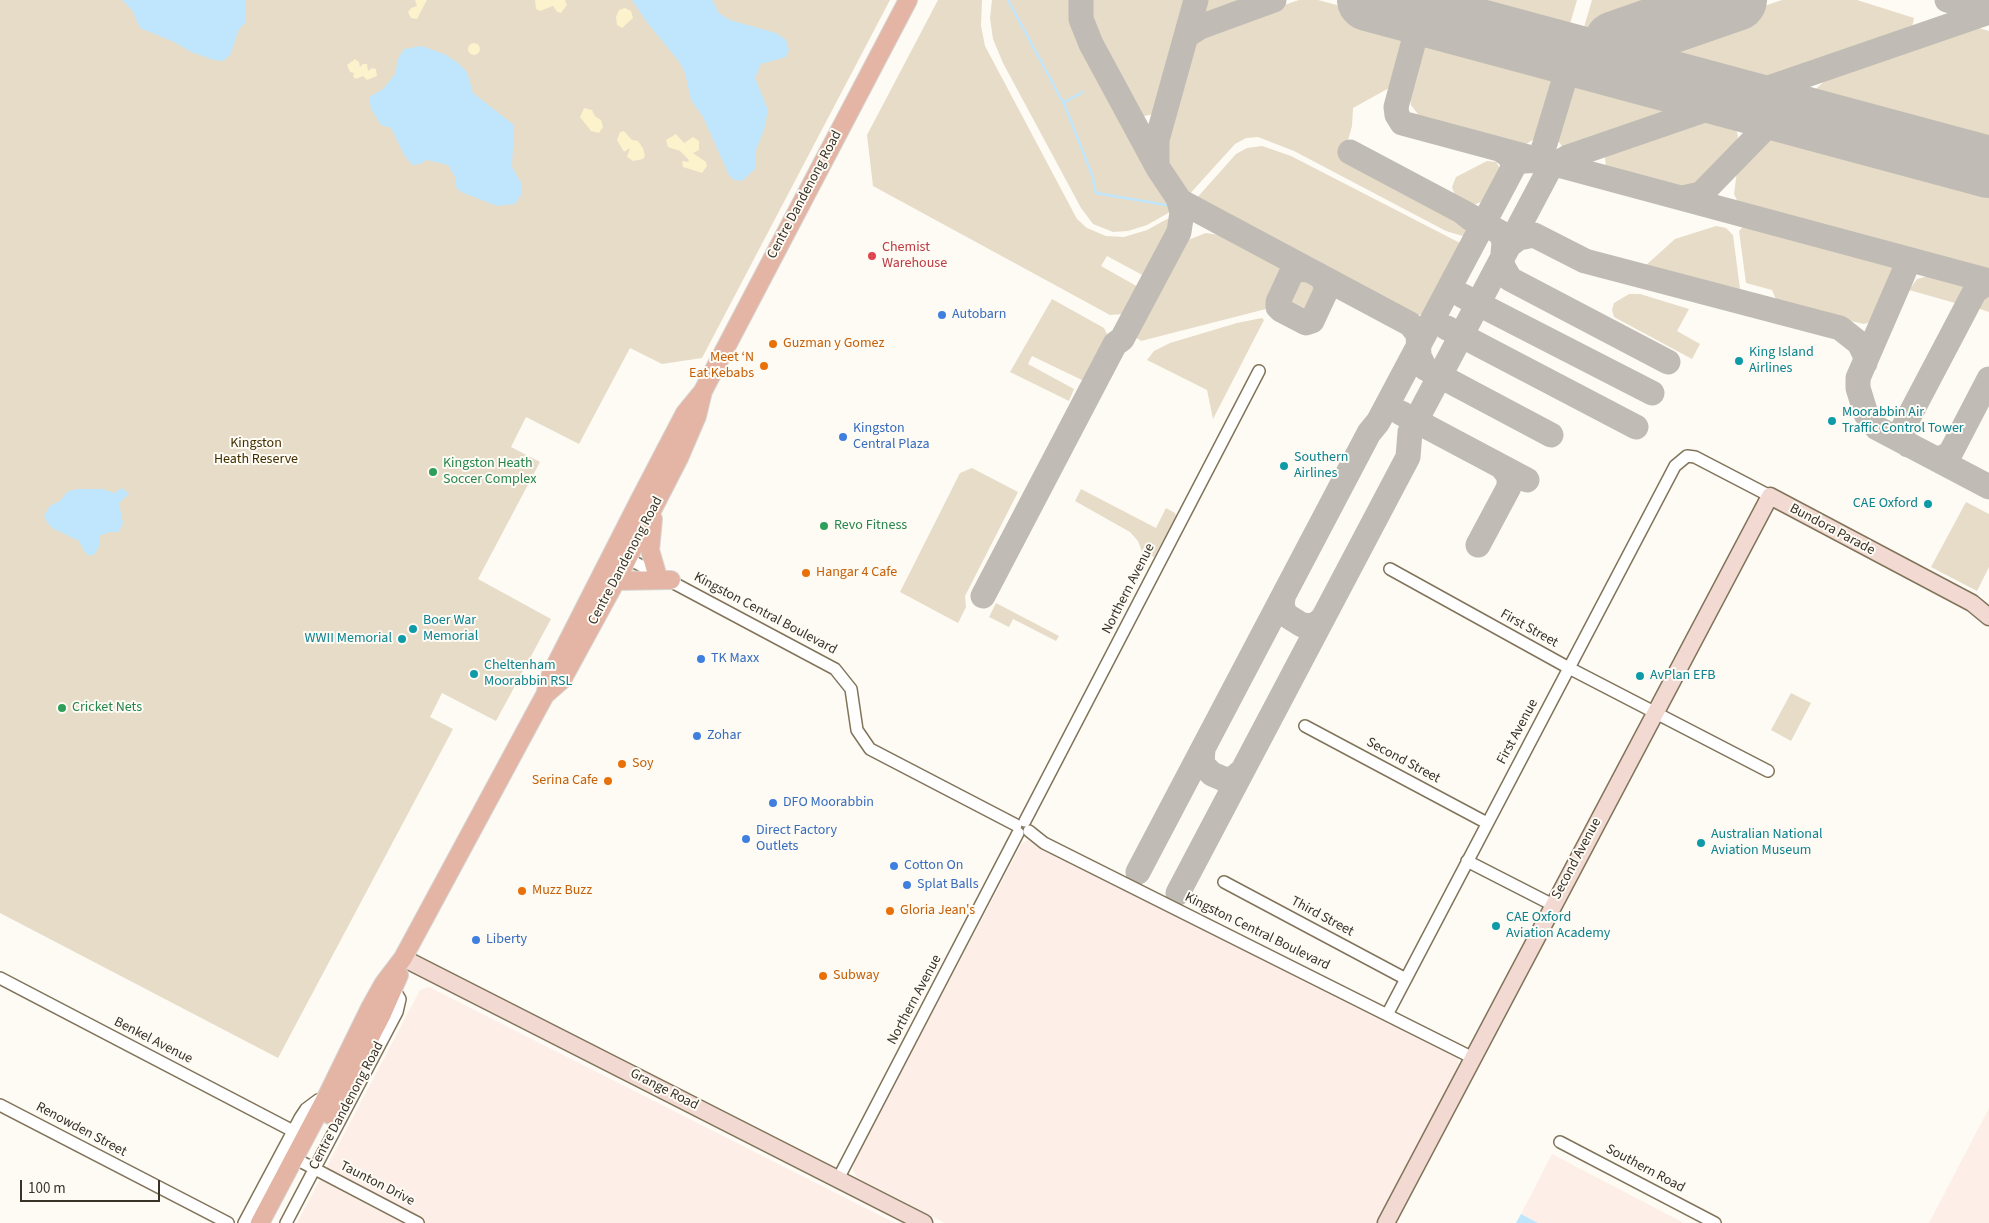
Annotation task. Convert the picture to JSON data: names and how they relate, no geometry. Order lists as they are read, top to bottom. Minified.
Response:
{"streets":{"main road":["Centre Dandenong Road","Bundora Parade","Second Avenue","Grange Road"],"street":["Northern Avenue","Kingston Central Boulevard","First Street","First Avenue","Second Street","Third Street","Benkel Avenue","Renowden Street","Southern Road","Taunton Drive"]},"crossings":[["Centre Dandenong Road","Kingston Central Boulevard"],["Centre Dandenong Road","Benkel Avenue"],["Centre Dandenong Road","Grange Road"],["Centre Dandenong Road","Taunton Drive"],["Bundora Parade","First Avenue"],["Bundora Parade","Second Avenue"],["Northern Avenue","Kingston Central Boulevard"],["Northern Avenue","Grange Road"],["Kingston Central Boulevard","First Avenue"],["Kingston Central Boulevard","Second Avenue"],["First Street","First Avenue"],["First Street","Second Avenue"],["First Avenue","Second Street"],["First Avenue","Third Street"]],"parks":["Kingston Heath Reserve"],"places":["Chemist Warehouse","Autobarn","Guzman y Gomez","King Island Airlines","Meet ‘N Eat Kebabs","Moorabbin Air Traffic Control Tower","Kingston Central Plaza","Southern Airlines","Kingston Heath Soccer Complex","CAE Oxford","Revo Fitness","Hangar 4 Cafe","Boer War Memorial","WWII Memorial","TK Maxx","Cheltenham Moorabbin RSL","AvPlan EFB","Cricket Nets","Zohar","Soy","Serina Cafe","DFO Moorabbin","Direct Factory Outlets","Australian National Aviation Museum","Cotton On","Splat Balls","Muzz Buzz","Gloria Jean's","CAE Oxford Aviation Academy","Liberty","Subway"],"scale_bar":"100 m"}
